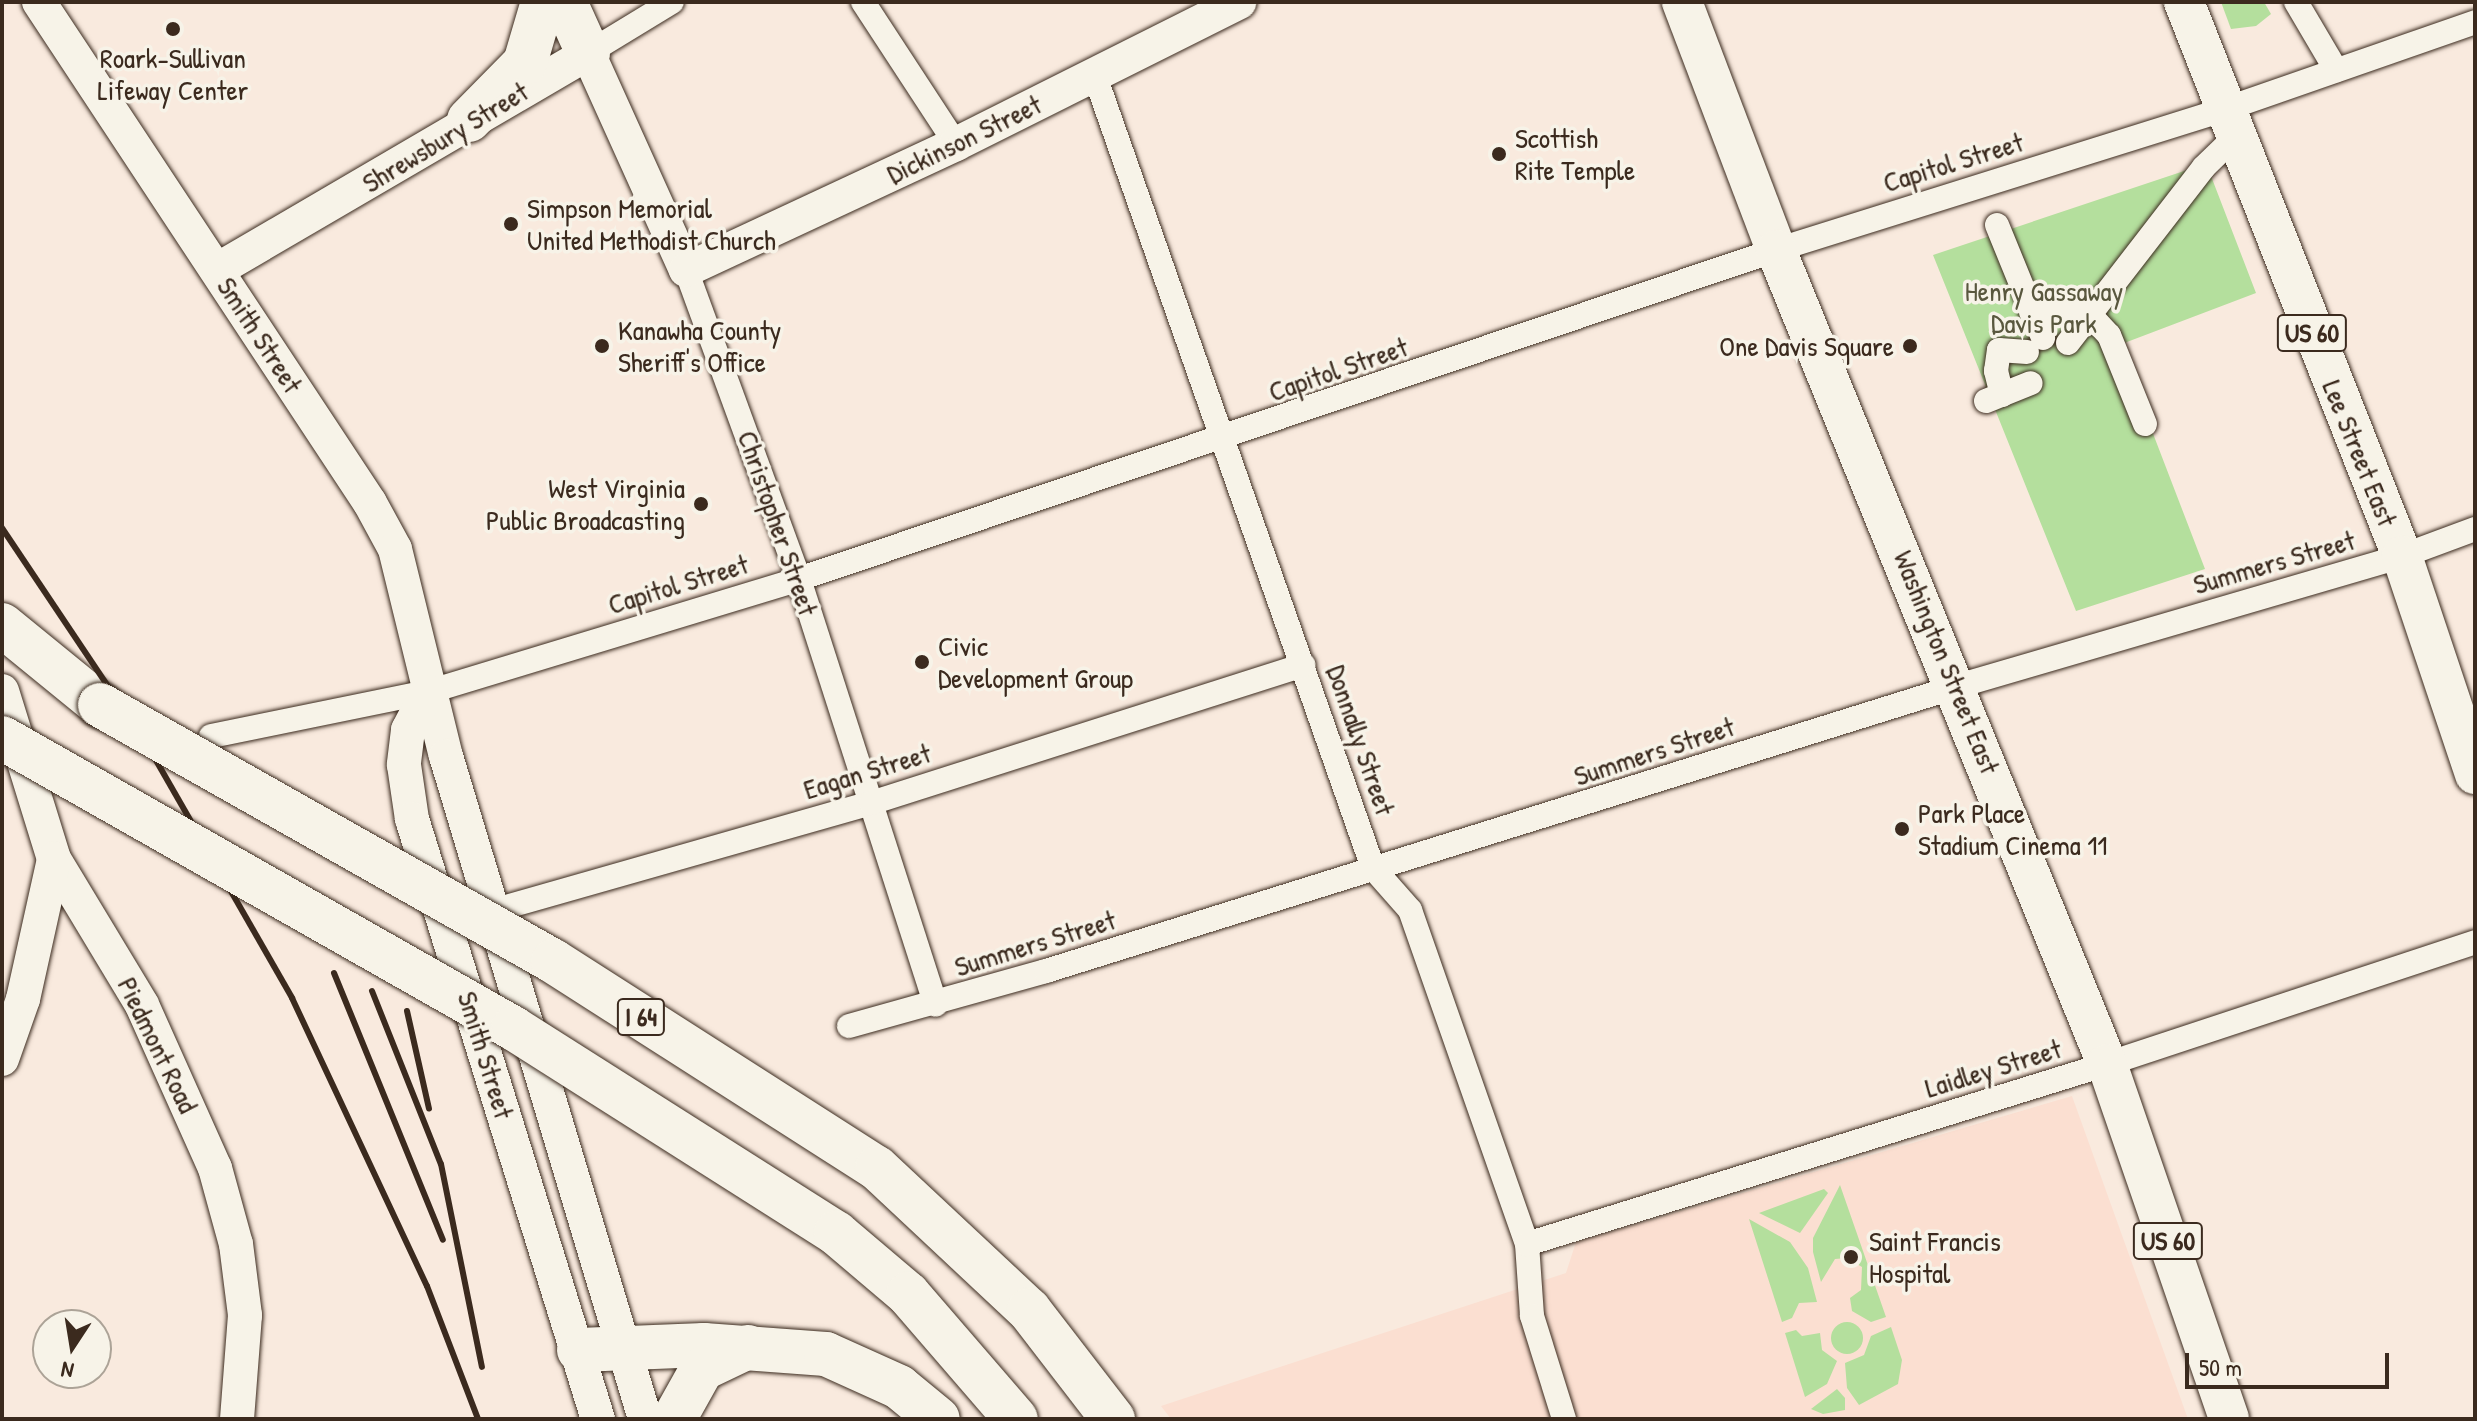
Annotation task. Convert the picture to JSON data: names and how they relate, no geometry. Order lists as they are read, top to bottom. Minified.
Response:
{"streets":{"highway":["I 64"],"main road":["US 60","Lee Street East","Washington Street East"],"street":["Shrewsbury Street","Dickinson Street","Capitol Street","Smith Street","Christopher Street","Summers Street","Donnally Street","Eagan Street","Piedmont Road","Laidley Street"]},"crossings":[["Shrewsbury Street","Smith Street"],["Shrewsbury Street","Christopher Street"],["Dickinson Street","Christopher Street"],["Dickinson Street","Donnally Street"],["Capitol Street","Smith Street"],["Capitol Street","Lee Street East"],["Capitol Street","Christopher Street"],["Capitol Street","Washington Street East"],["Capitol Street","Donnally Street"],["Smith Street","Eagan Street"],["Lee Street East","Summers Street"],["Christopher Street","Summers Street"],["Christopher Street","Eagan Street"],["Summers Street","Washington Street East"],["Summers Street","Donnally Street"],["Washington Street East","Laidley Street"],["Donnally Street","Eagan Street"],["Donnally Street","Laidley Street"]],"parks":["Henry Gassaway Davis Park"],"places":["Roark-Sullivan Lifeway Center","Scottish Rite Temple","Simpson Memorial United Methodist Church","Kanawha County Sheriff's Office","One Davis Square","West Virginia Public Broadcasting","Civic Development Group","Park Place Stadium Cinema 11","Saint Francis Hospital"],"scale_bar":"50 m","north":"bottom"}
